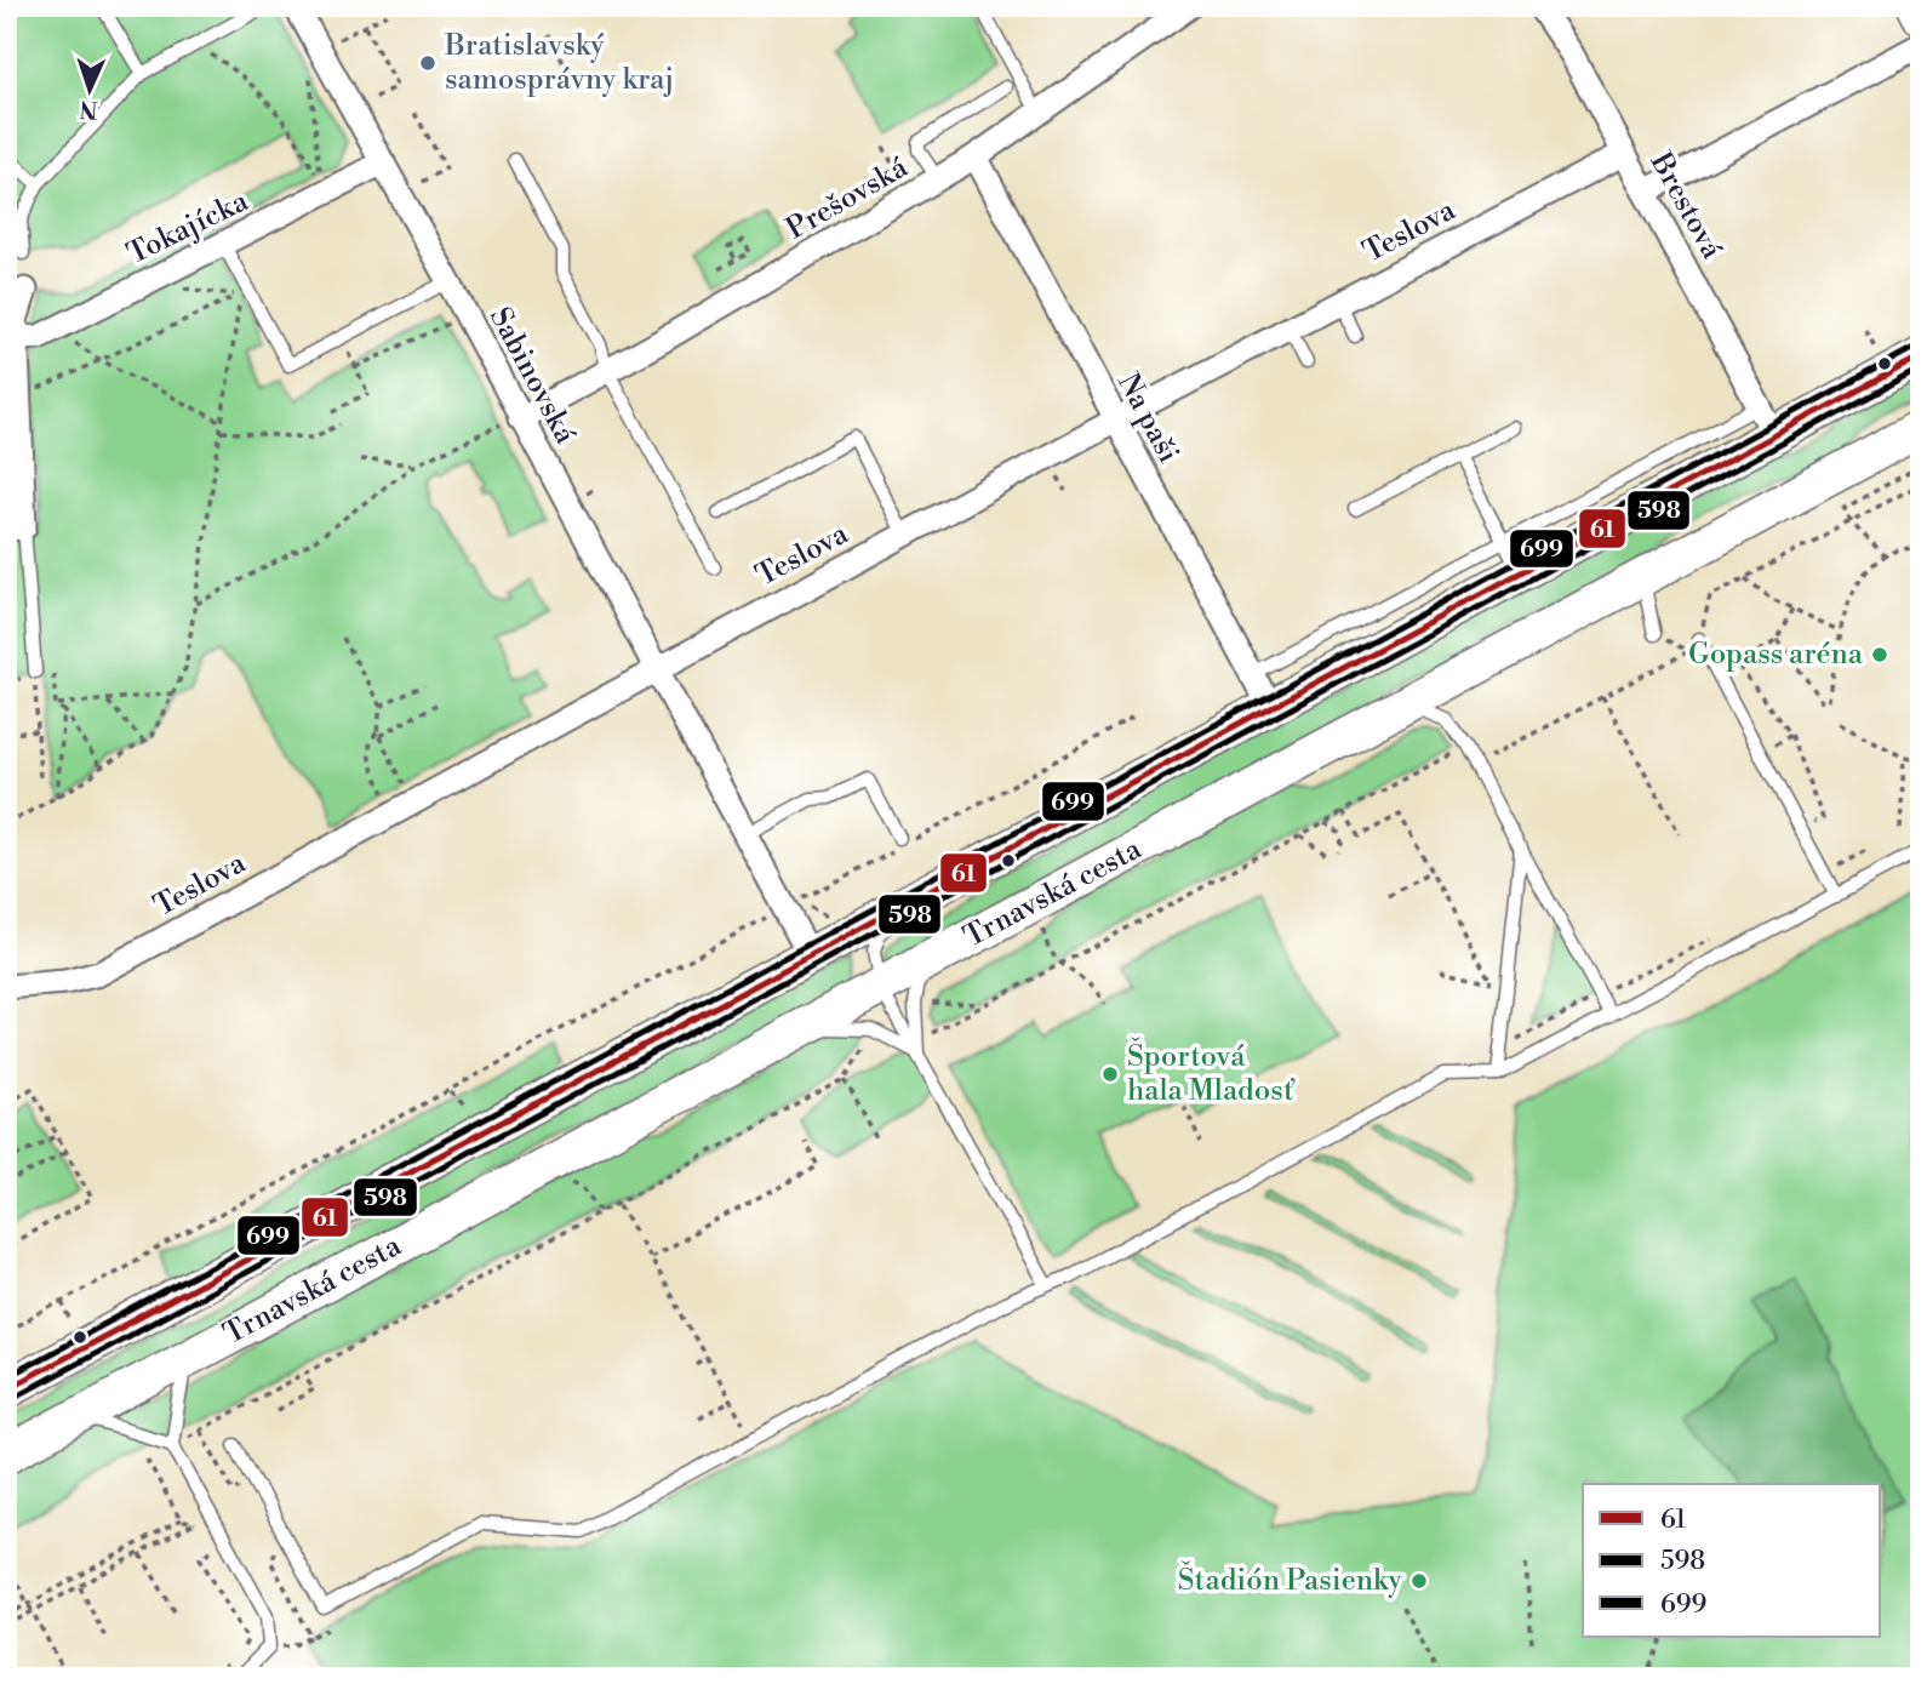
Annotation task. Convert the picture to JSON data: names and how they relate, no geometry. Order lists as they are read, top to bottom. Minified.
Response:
{"streets":{"main road":["Trnavská cesta"],"street":["Prešovská","Brestová","Tokajícka","Teslova","Sabinovská","Na paši"]},"crossings":[["Prešovská","Sabinovská"],["Prešovská","Na paši"],["Brestová","Teslova"],["Brestová","Trnavská cesta"],["Tokajícka","Sabinovská"],["Teslova","Sabinovská"],["Teslova","Na paši"],["Sabinovská","Trnavská cesta"],["Na paši","Trnavská cesta"]],"places":["Bratislavský samosprávny kraj","Gopass aréna","Športová hala Mladosť","Štadión Pasienky"],"lines":["transit line 699","transit line 61","transit line 598"],"legend":["61","598","699"],"north":"bottom"}
